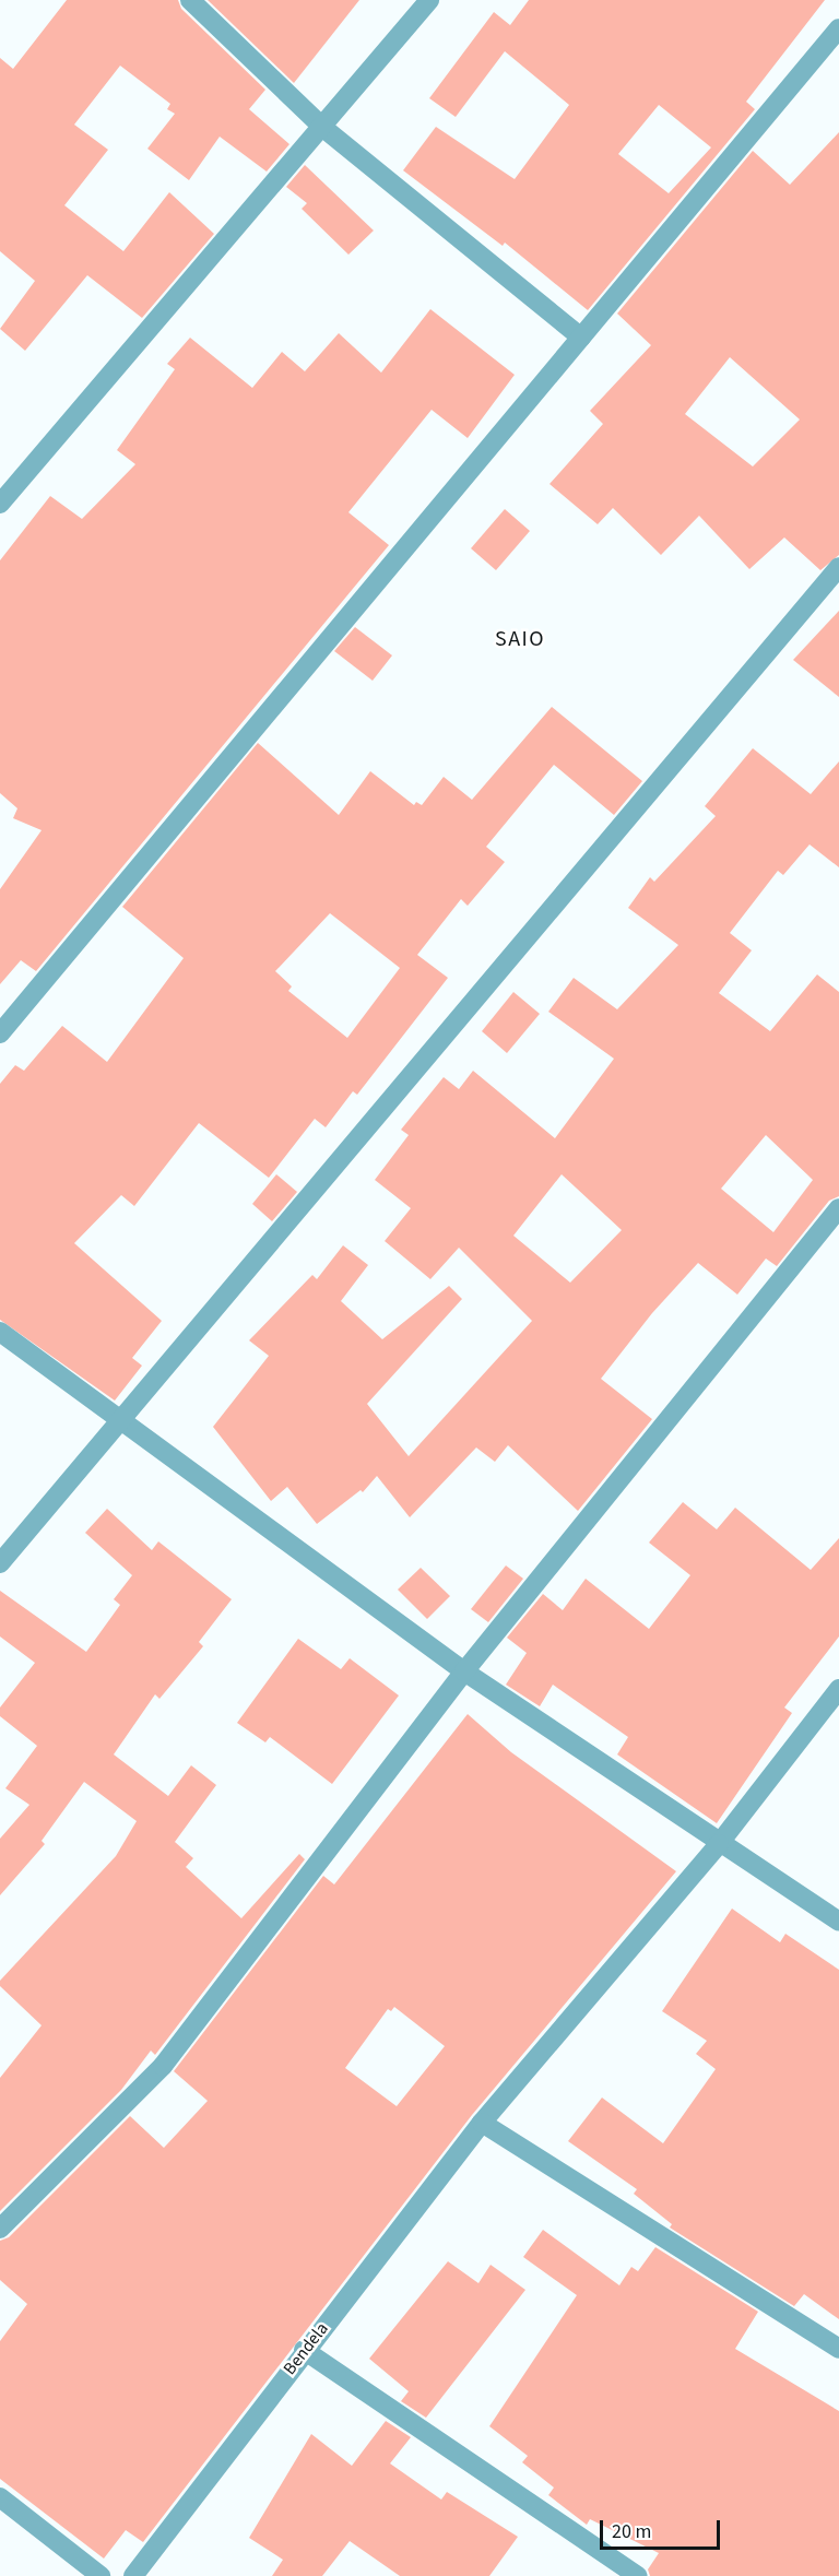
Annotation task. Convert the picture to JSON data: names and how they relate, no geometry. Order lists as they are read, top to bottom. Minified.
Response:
{"streets":{"street":["Bendela"]},"districts":["SAIO"],"scale_bar":"20 m"}
